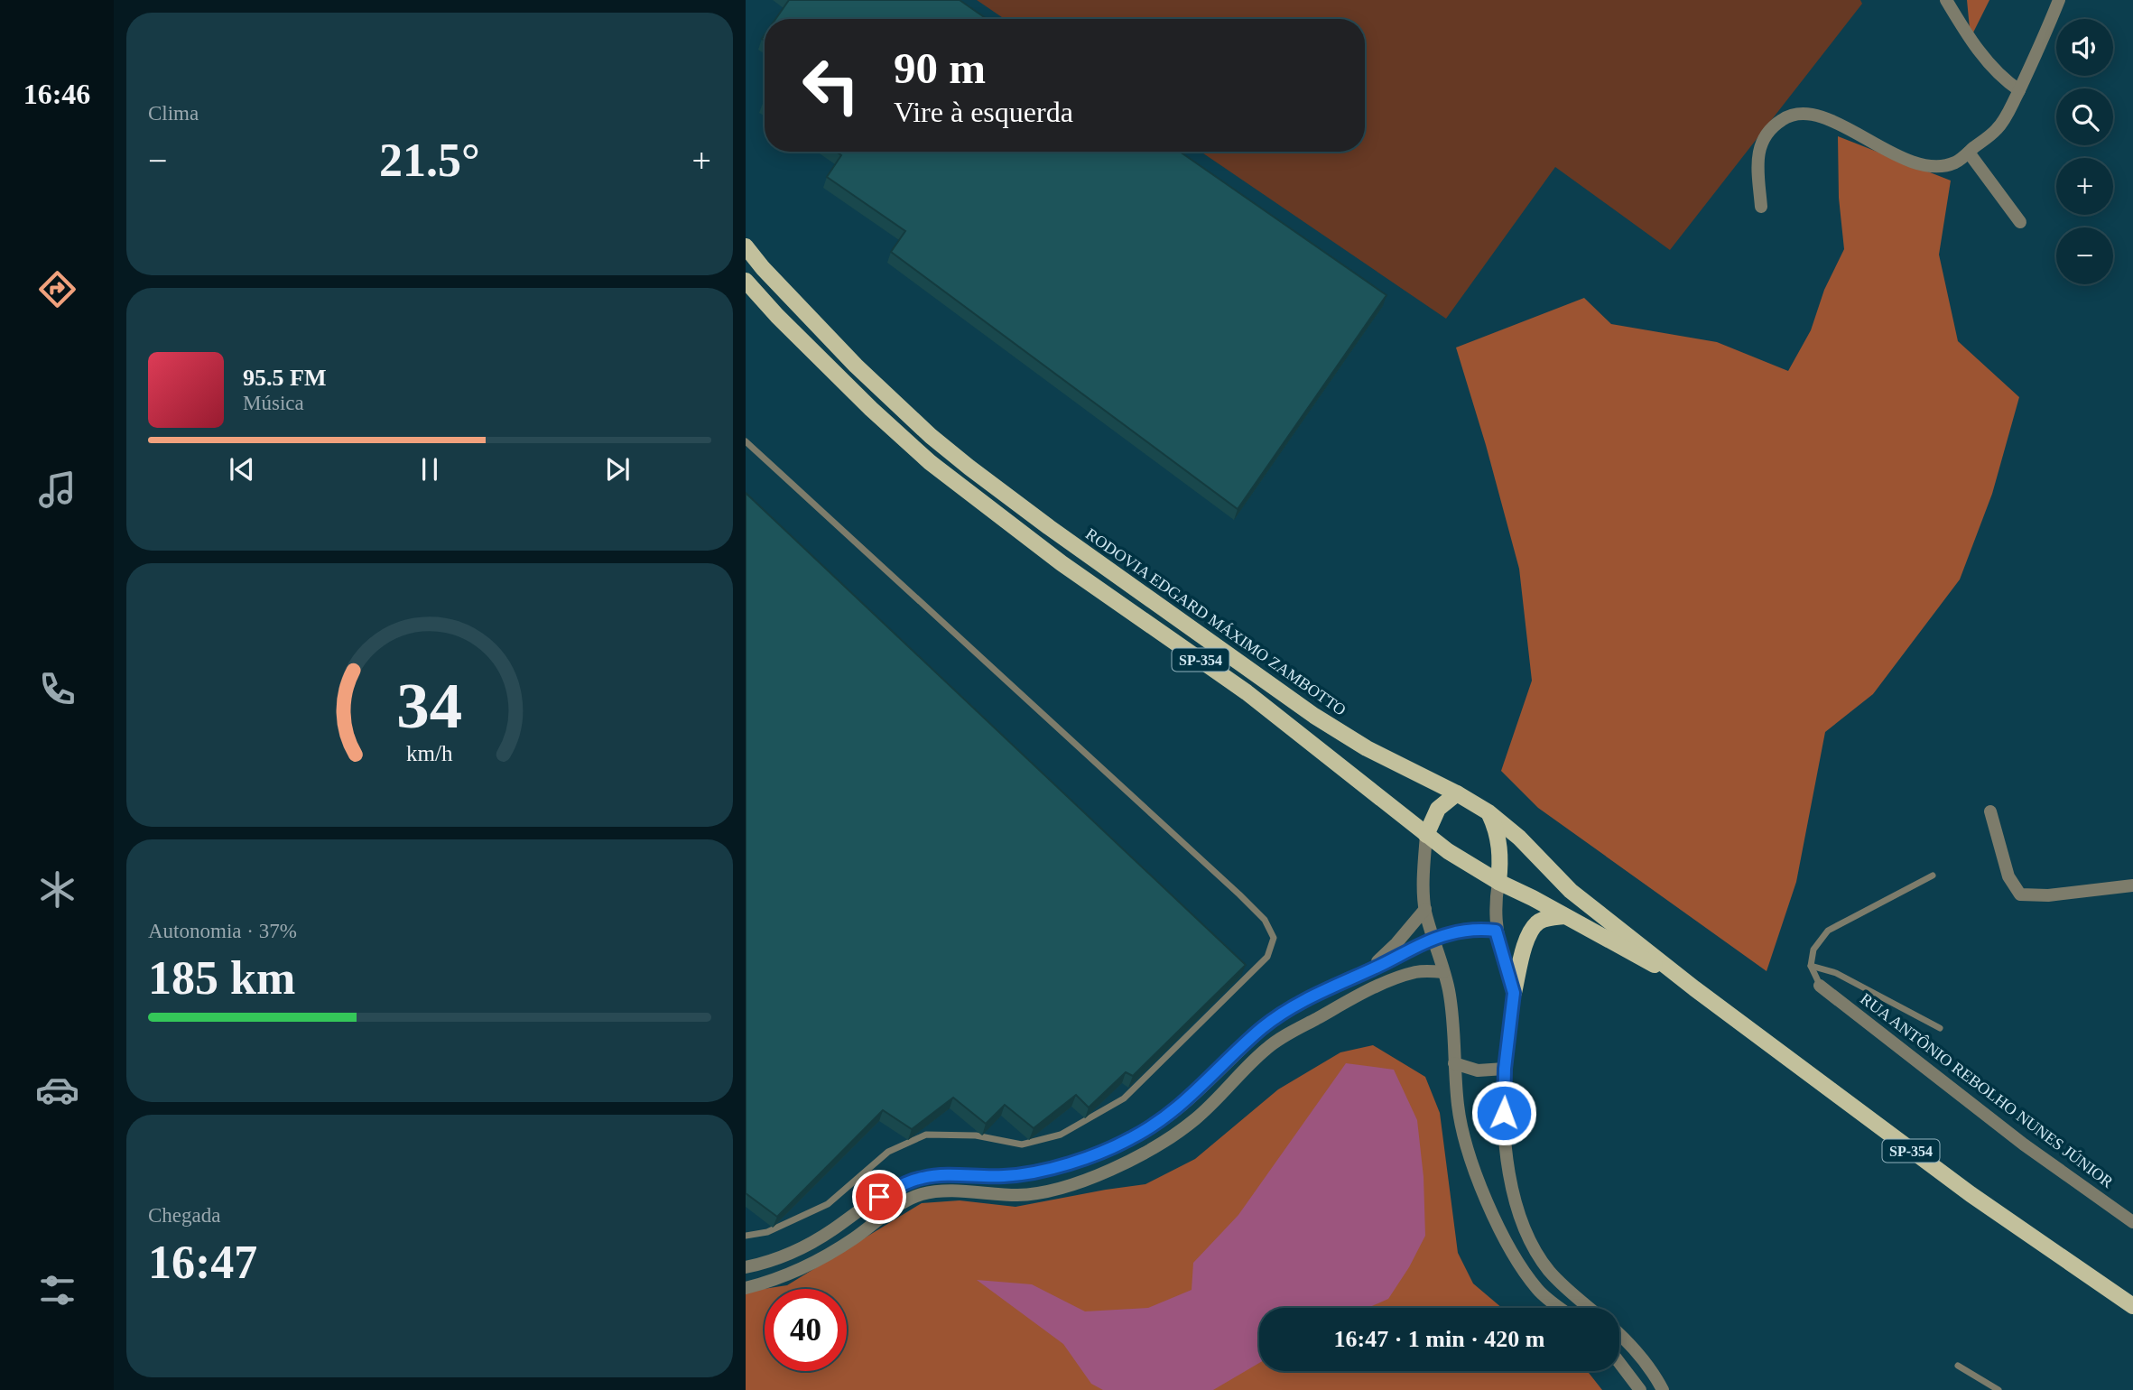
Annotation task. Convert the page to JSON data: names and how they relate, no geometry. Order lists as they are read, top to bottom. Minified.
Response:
{"streets":{"main road":["RODOVIA EDGARD MÁXIMO ZAMBOTTO","SP-354"],"street":["RUA ANTÔNIO REBOLHO NUNES JÚNIOR"]},"page":{"tabs":"16:46","tile":["Clima",["Autonomia · 37%","185 km"],["Chegada","16:47"]],"map_buttons":["+","−"],"turn":["90 m","Vire à esquerda"],"heat":["−","21.5°","+"],"song":["95.5 FM","Música"],"limit":"40","trip":"16:47 · 1 min · 420 m","gauge":["34","km/h"]}}
